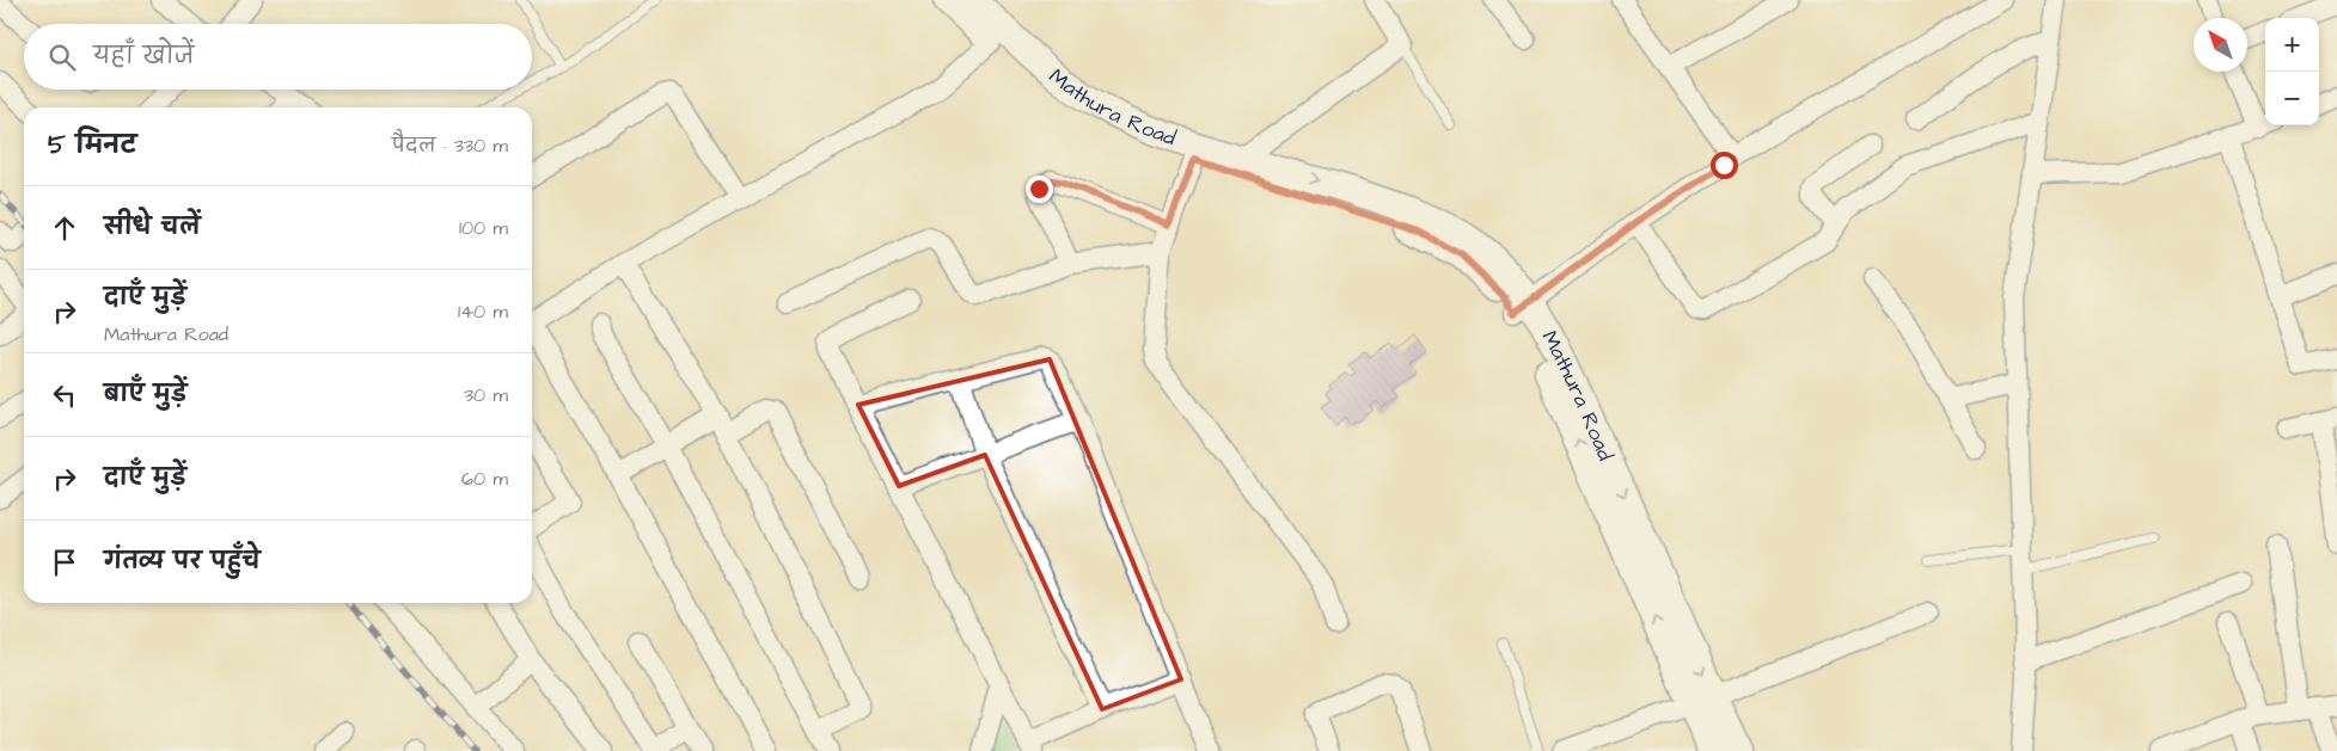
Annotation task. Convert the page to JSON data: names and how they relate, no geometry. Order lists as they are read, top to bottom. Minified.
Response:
{"streets":{"main road":["Mathura Road"]},"north":"top left","page":{"map_buttons":["+","−"],"search":"यहाँ खोजें","heading":["5 मिनट","पैदल · 330 m"],"list":[["सीधे चलें","100 m"],["दाएँ मुड़ें","Mathura Road","140 m"],["बाएँ मुड़ें","30 m"],["दाएँ मुड़ें","60 m"],"गंतव्य पर पहुँचे"]}}
